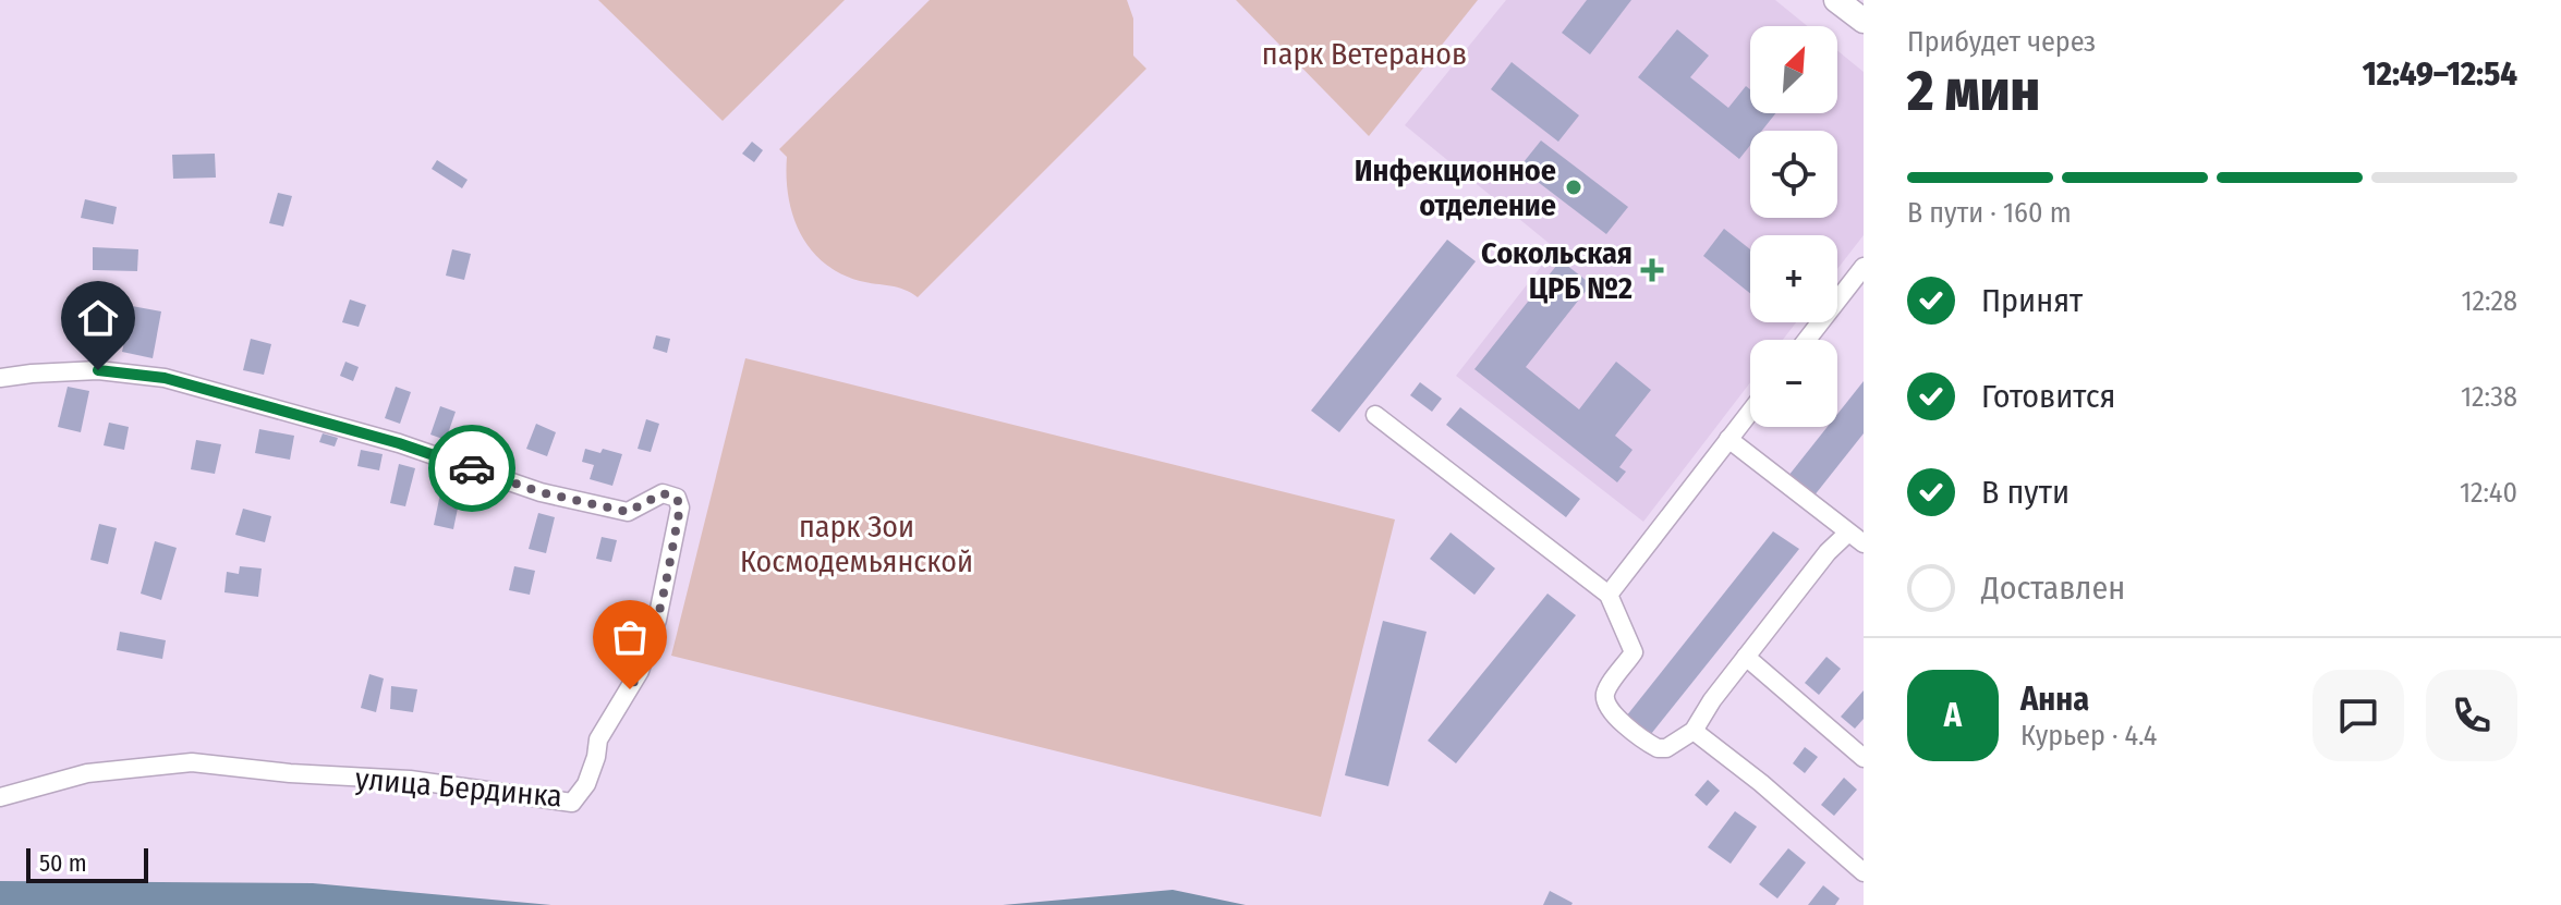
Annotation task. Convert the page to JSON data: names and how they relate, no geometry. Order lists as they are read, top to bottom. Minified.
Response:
{"streets":{"street":["улица Бердинка"]},"parks":["парк Ветеранов","парк Зои Космодемьянской"],"places":{"other":["Инфекционное отделение"],"health":["Сокольская ЦРБ №2"]},"scale_bar":"50 m","north":"top right","page":{"heading":["2 мин","Прибудет через","12:49–12:54"],"panel":["Анна","Курьер · 4.4"],"map_buttons":["+","−"],"bar":"В пути · 160 m","list":[["Принят","12:28"],["Готовится","12:38"],["В пути","12:40"],"Доставлен"],"round":"А","scale":"50 m"}}
